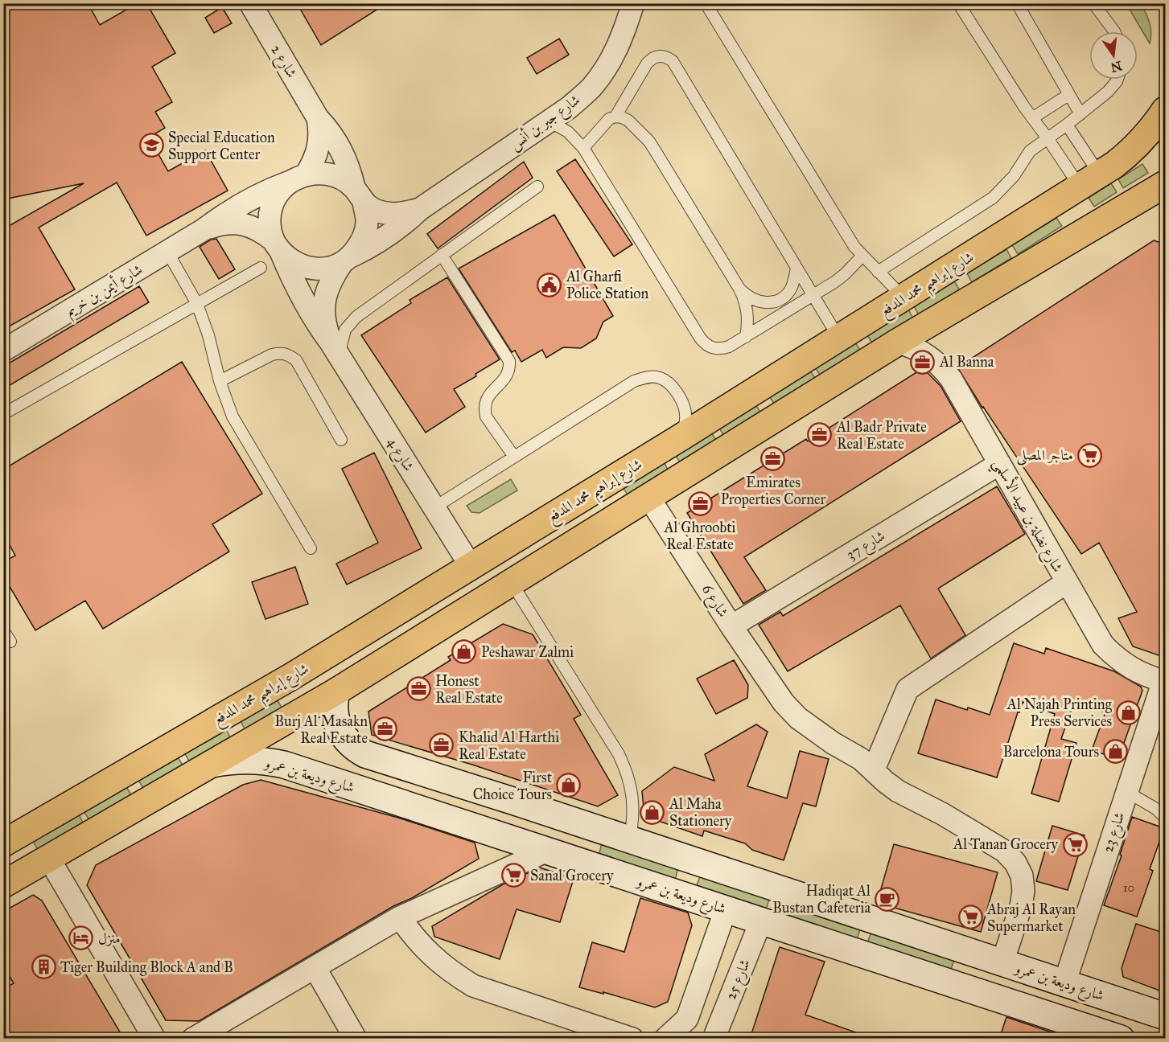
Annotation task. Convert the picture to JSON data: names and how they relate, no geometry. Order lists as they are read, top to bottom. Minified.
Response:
{"streets":{"main road":["شارع إبراهيم محمد المدفع"],"street":["شارع 2","شارع جبر بن أنس","شارع أيمن بن خريم","شارع 4","شارع نضلة بن عبيد الأسلمي","شارع 37","شارع 6","شارع وديعة بن عمرو","شارع 23","شارع 25"]},"crossings":[["شارع 2","شارع جبر بن أنس"],["شارع 2","شارع أيمن بن خريم"],["شارع 2","شارع 4"],["شارع جبر بن أنس","شارع أيمن بن خريم"],["شارع جبر بن أنس","شارع 4"],["شارع إبراهيم محمد المدفع","شارع 4"],["شارع أيمن بن خريم","شارع 4"],["شارع نضلة بن عبيد الأسلمي","شارع 37"],["شارع نضلة بن عبيد الأسلمي","شارع 23"],["شارع 37","شارع 6"],["شارع 6","شارع وديعة بن عمرو"],["شارع وديعة بن عمرو","شارع 23"],["شارع وديعة بن عمرو","شارع 25"]],"places":{"school or university":["Special Education Support Center"],"public building":["Al Gharfi Police Station"],"office":["Al Banna","Al Badr Private Real Estate","Emirates Properties Corner","Al Ghroobti Real Estate","Honest Real Estate","Burj Al Masakn Real Estate","Khalid Al Harthi Real Estate"],"supermarket":["متاجر المصلى","Al Tanan Grocery","Sanal Grocery","Abraj Al Rayan Supermarket"],"shop":["Peshawar Zalmi","Al Najah Printing Press Services","Barcelona Tours","First Choice Tours","Al Maha Stationery"],"cafe":["Hadiqat Al Bustan Cafeteria"],"hotel":["منزل"],"building":["Tiger Building Block A and B"]},"house_numbers":["10"],"north":"bottom"}
